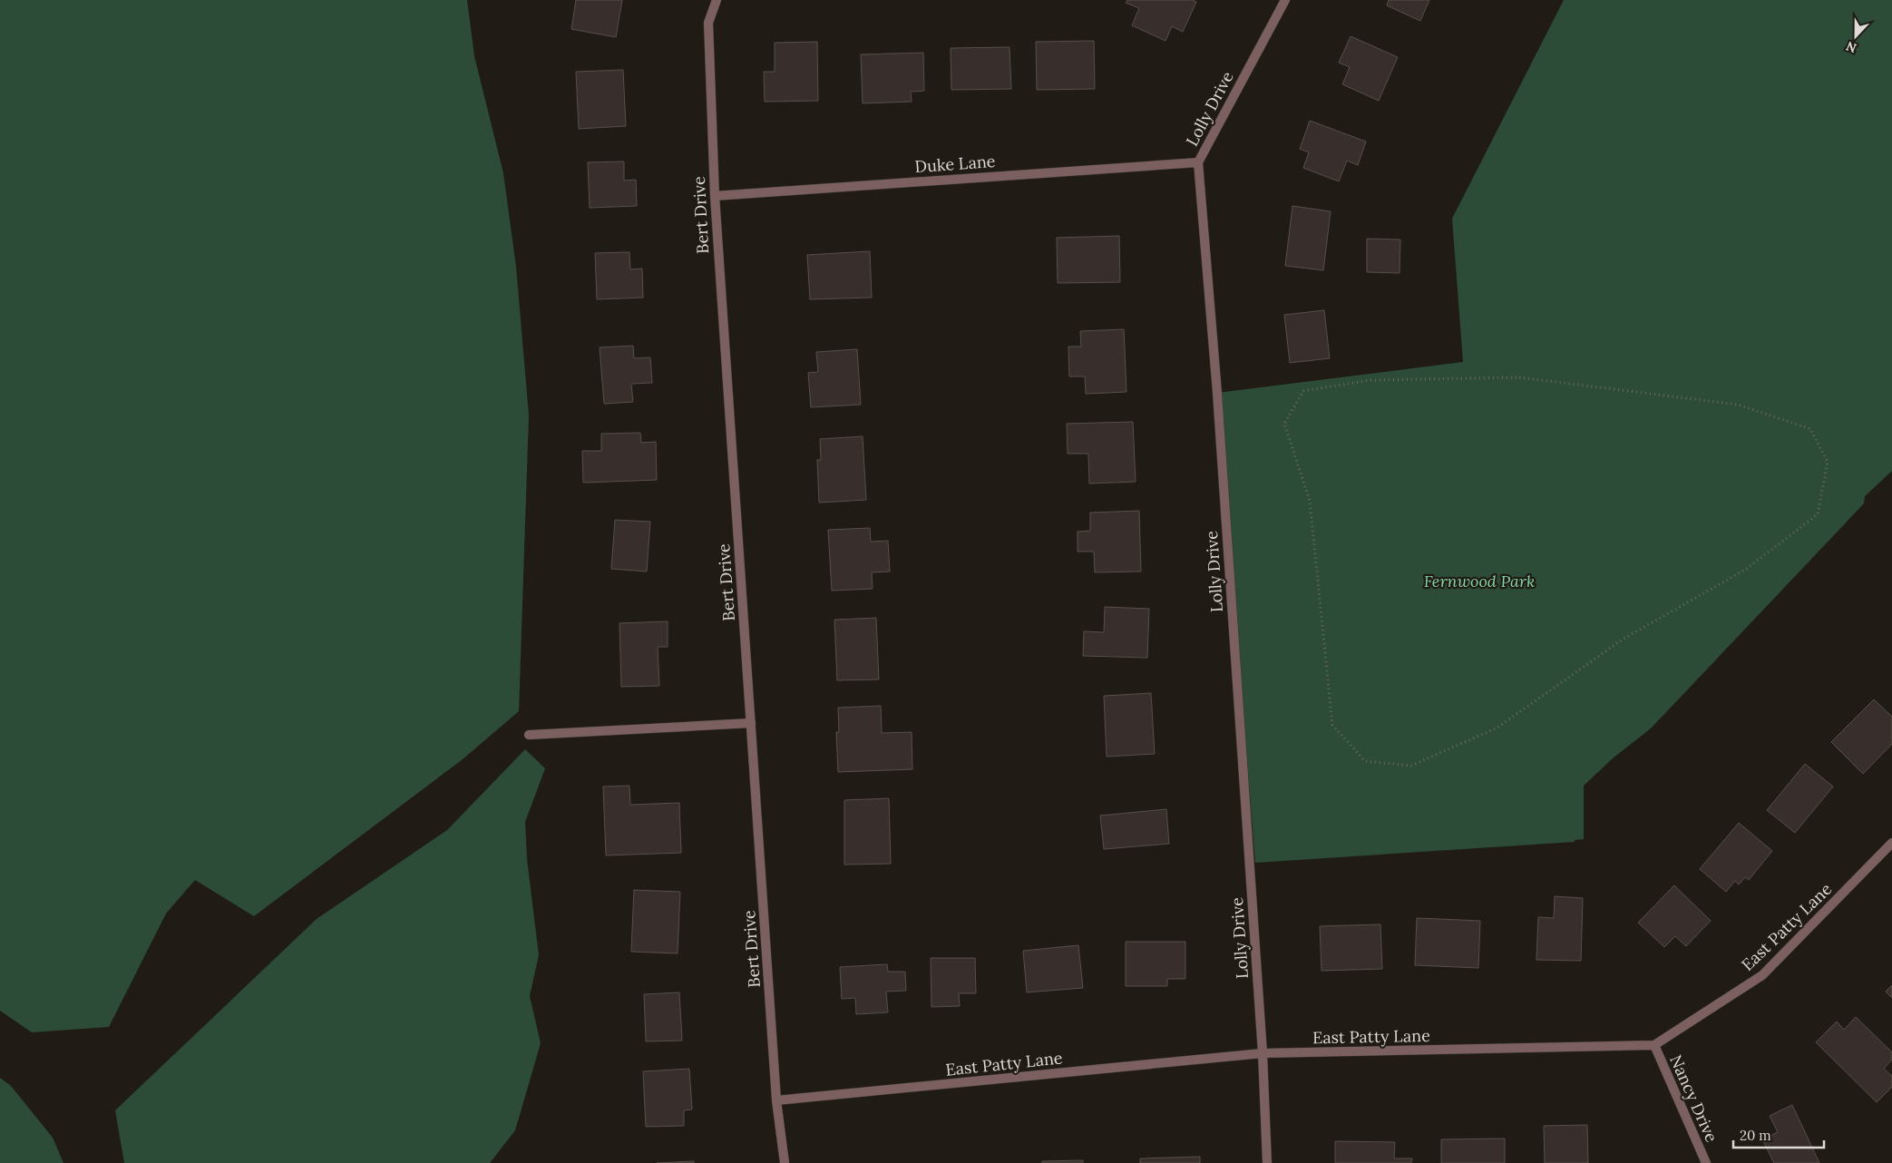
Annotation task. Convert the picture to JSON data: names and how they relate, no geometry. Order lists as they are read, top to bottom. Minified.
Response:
{"streets":{"street":["Lolly Drive","Duke Lane","Bert Drive","East Patty Lane","Nancy Drive"]},"crossings":[["Lolly Drive","Duke Lane"],["Lolly Drive","East Patty Lane"],["Duke Lane","Bert Drive"],["Bert Drive","East Patty Lane"],["East Patty Lane","Nancy Drive"]],"parks":["Fernwood Park"],"scale_bar":"20 m","north":"bottom"}
